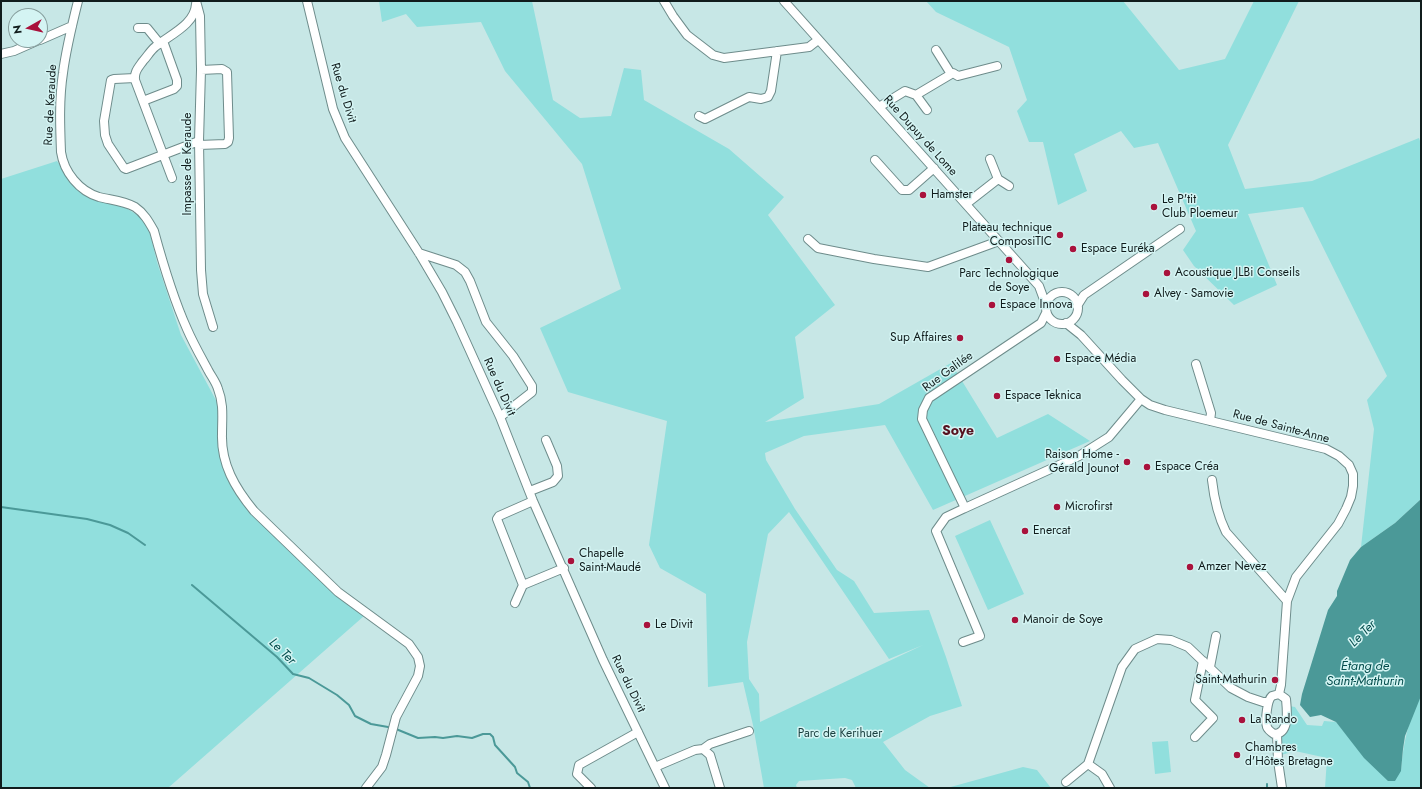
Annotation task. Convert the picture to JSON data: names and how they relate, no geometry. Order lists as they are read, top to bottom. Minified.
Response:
{"streets":{"street":["Rue du Divit","Rue de Keraude","Rue Dupuy de Lome","Impasse de Keraude","Rue Galilée","Rue de Sainte-Anne"]},"crossings":[["Rue Dupuy de Lome","Rue Galilée"],["Rue Dupuy de Lome","Rue de Sainte-Anne"],["Rue Galilée","Rue de Sainte-Anne"]],"districts":["Soye"],"water":["Le Ter","Étang de Saint-Mathurin"],"parks":["Parc de Kerihuer"],"places":["Hamster","Le P'tit Club Ploemeur","Plateau technique ComposiTIC","Espace Euréka","Parc Technologique de Soye","Acoustique JLBi Conseils","Alvey - Samovie","Espace Innova","Sup Affaires","Espace Média","Espace Teknica","Raison Home - Gérald Jounot","Espace Créa","Microfirst","Enercat","Chapelle Saint-Maudé","Amzer Nevez","Manoir de Soye","Le Divit","Saint-Mathurin","La Rando","Chambres d'Hôtes Bretagne"],"north":"left"}
